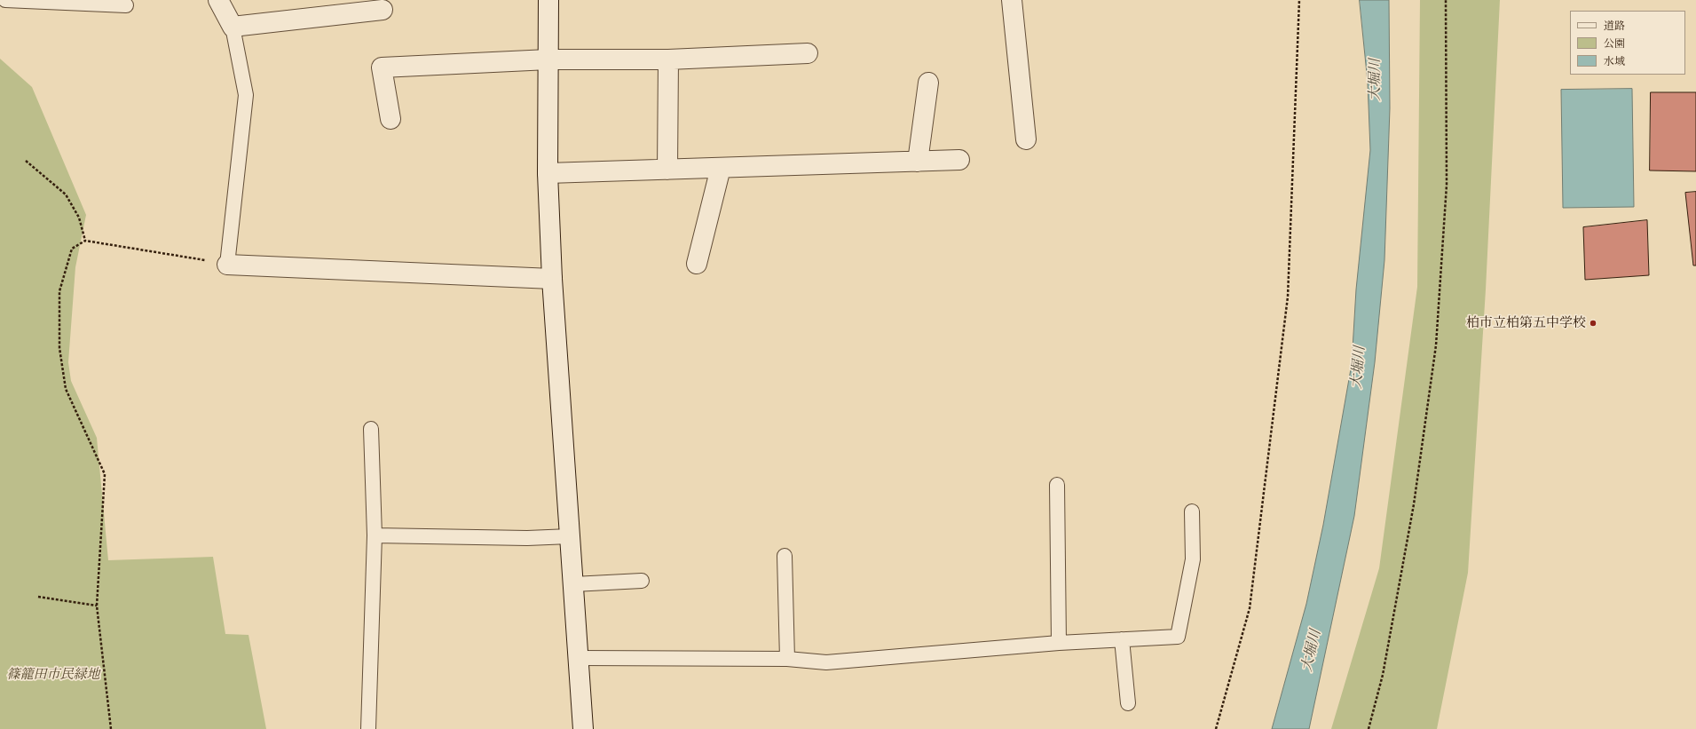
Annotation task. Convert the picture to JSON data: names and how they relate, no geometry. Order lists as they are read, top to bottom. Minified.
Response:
{"water":["大堀川"],"parks":["篠籠田市民緑地"],"places":["柏市立柏第五中学校"],"legend":["道路","公園","水域"]}
